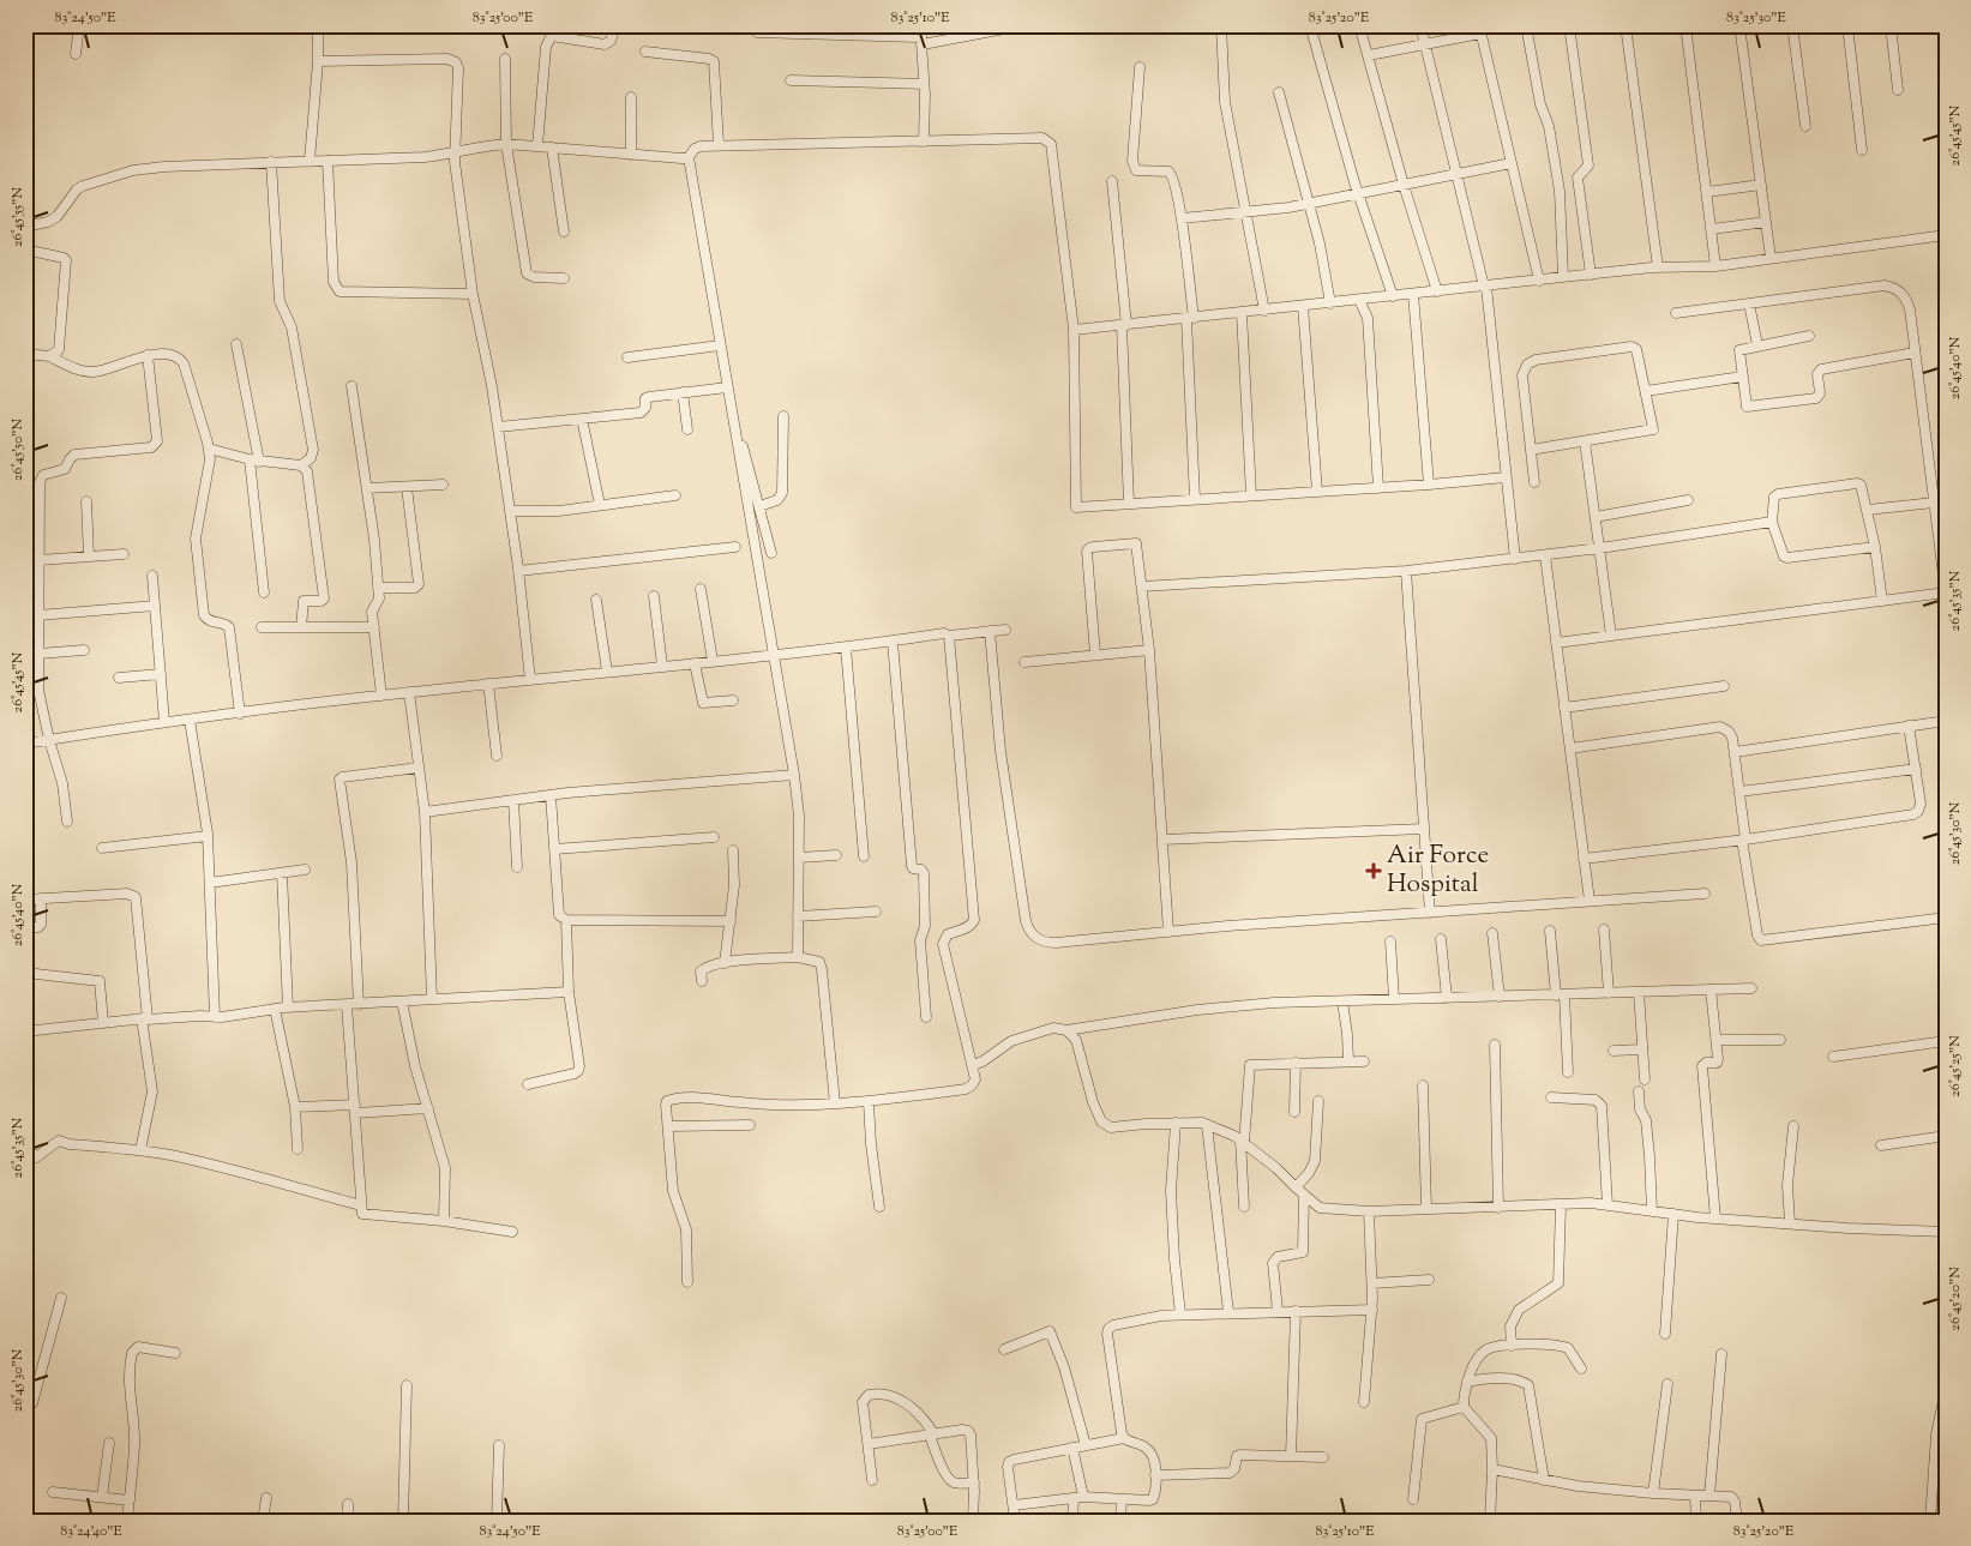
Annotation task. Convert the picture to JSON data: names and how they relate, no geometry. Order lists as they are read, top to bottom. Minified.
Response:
{"places":{"health":["Air Force Hospital"]},"coordinates":["83°24'50\"E","83°25'00\"E","83°25'10\"E","83°25'20\"E","83°25'30\"E","26°45'45\"N","26°45'55\"N","26°45'40\"N","26°45'50\"N","26°45'35\"N","26°45'30\"N","26°45'25\"N","26°45'20\"N","83°24'40\"E"]}
